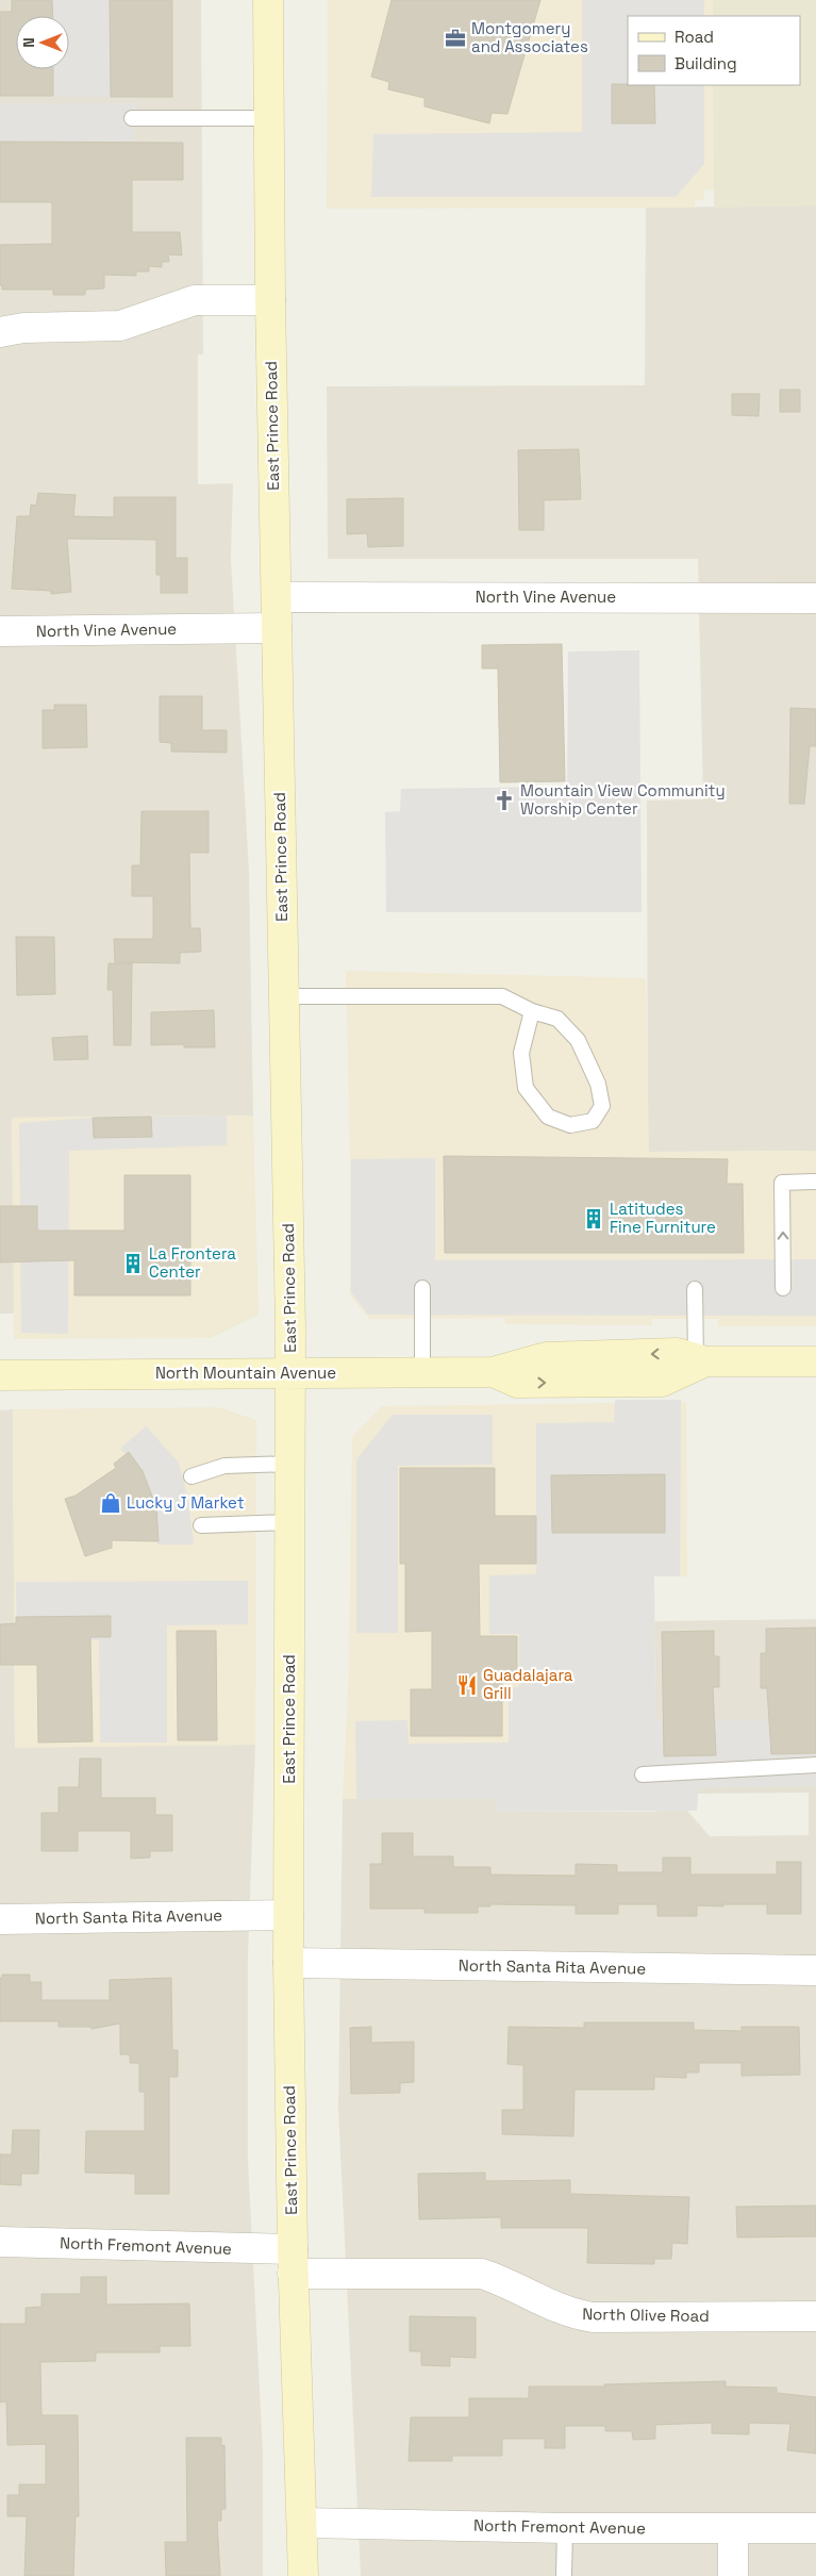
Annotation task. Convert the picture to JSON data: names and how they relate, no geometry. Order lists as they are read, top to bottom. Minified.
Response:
{"streets":{"main road":["East Prince Road","North Mountain Avenue"],"street":["North Vine Avenue","North Santa Rita Avenue","North Fremont Avenue","North Olive Road"]},"crossings":[["East Prince Road","North Vine Avenue"],["East Prince Road","North Mountain Avenue"],["East Prince Road","North Santa Rita Avenue"],["East Prince Road","North Fremont Avenue"],["East Prince Road","North Olive Road"],["North Fremont Avenue","North Olive Road"]],"places":{"office":["Montgomery and Associates"],"church":["Mountain View Community Worship Center"],"building":["Latitudes Fine Furniture","La Frontera Center"],"shop":["Lucky J Market"],"restaurant":["Guadalajara Grill"]},"legend":["Road","Building"],"north":"left"}
